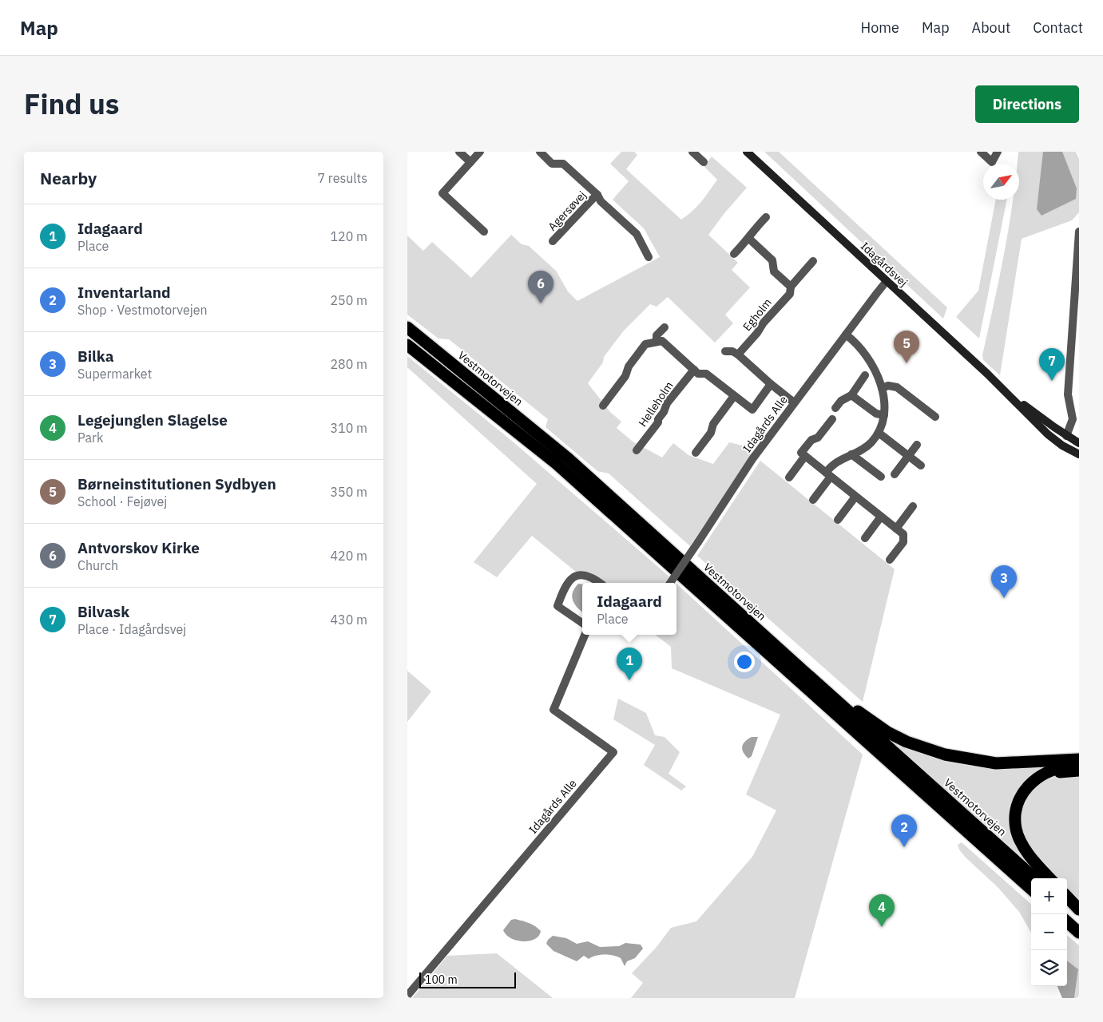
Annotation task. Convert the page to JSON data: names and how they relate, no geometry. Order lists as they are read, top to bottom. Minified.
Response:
{"streets":{"highway":["Vestmotorvejen"],"main road":["Idagårdsvej"],"street":["Agersøvej","Egholm","Helleholm","Idagårds Alle"]},"crossings":[["Idagårdsvej","Idagårds Alle"]],"scale_bar":"100 m","north":"top right","page":{"header":"Map","nav":["Home","Map","About","Contact"],"title":"Find us","buttons":"Directions","heading":["Nearby","7 results"],"list":[{"mark":"1","name":"Idagaard","note":"Place","value":"120 m"},{"mark":"2","name":"Inventarland","note":"Shop · Vestmotorvejen","value":"250 m"},{"mark":"3","name":"Bilka","note":"Supermarket","value":"280 m"},{"mark":"4","name":"Legejunglen Slagelse","note":"Park","value":"310 m"},{"mark":"5","name":"Børneinstitutionen Sydbyen","note":"School · Fejøvej","value":"350 m"},{"mark":"6","name":"Antvorskov Kirke","note":"Church","value":"420 m"},{"mark":"7","name":"Bilvask","note":"Place · Idagårdsvej","value":"430 m"}],"pins":["6","5","7","3","1","2","4"],"popup":["Idagaard","Place"],"map_buttons":["+","−"],"scale":"100 m"}}
